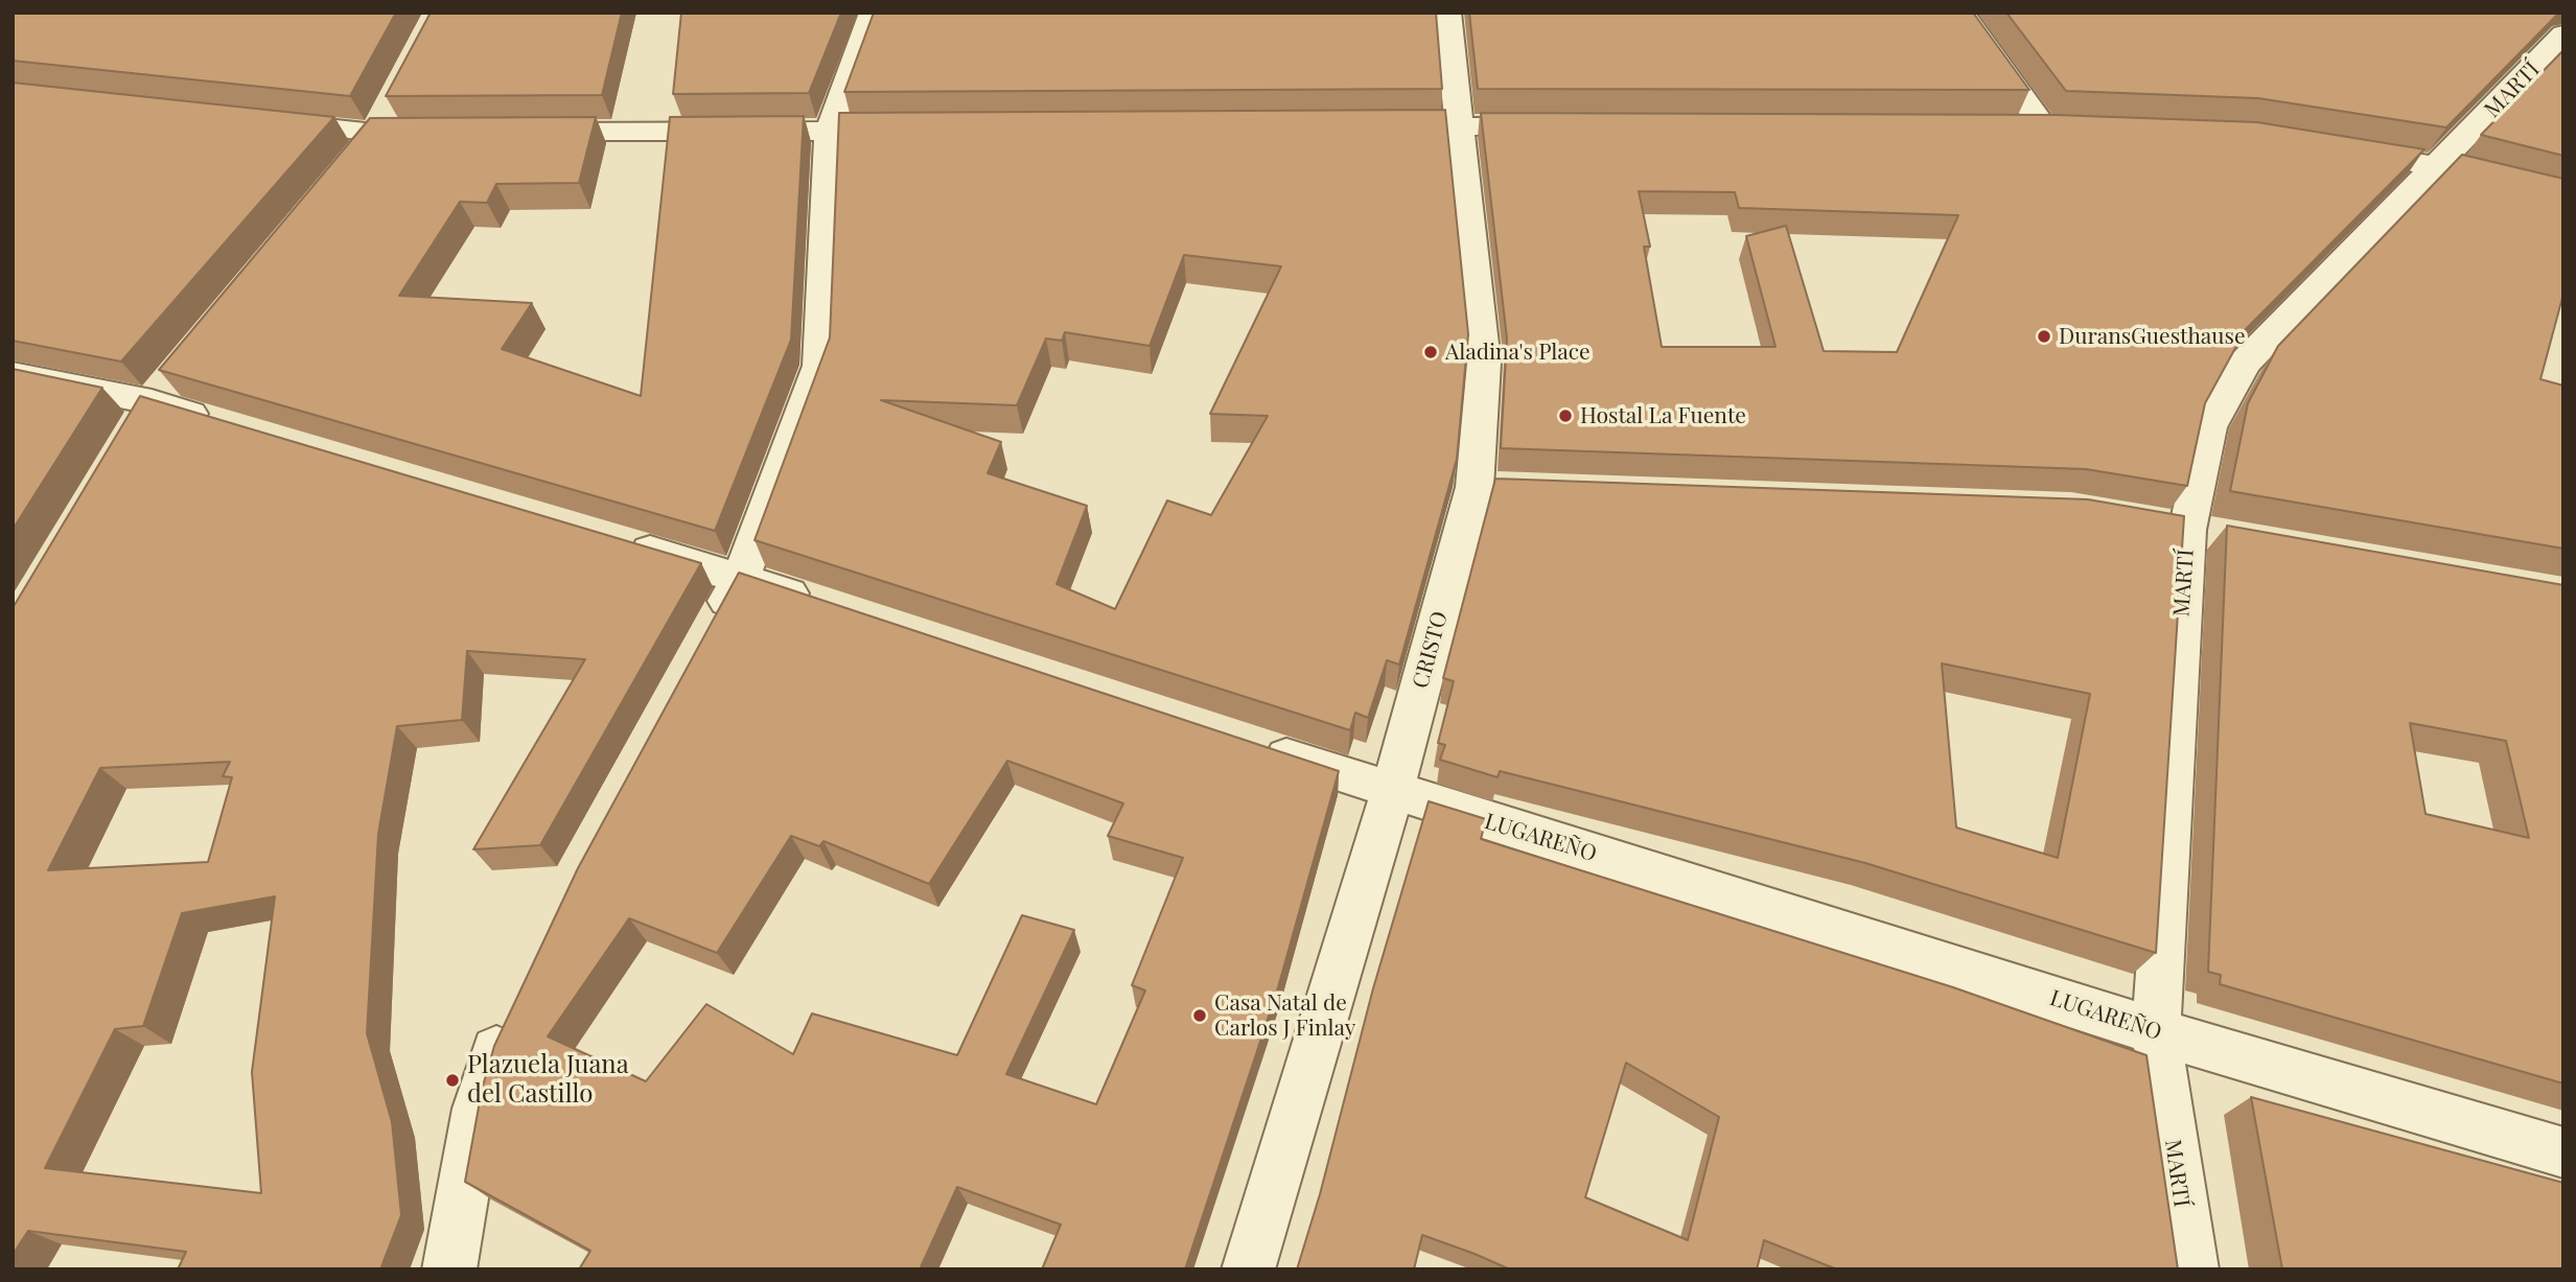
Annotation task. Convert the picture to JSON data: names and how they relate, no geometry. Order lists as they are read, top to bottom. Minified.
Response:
{"streets":{"street":["MARTÍ","CRISTO","LUGAREÑO"]},"crossings":[["MARTÍ","LUGAREÑO"],["CRISTO","LUGAREÑO"]],"places":["DuransGuesthause","Aladina's Place","Hostal La Fuente","Casa Natal de Carlos J Finlay","Plazuela Juana del Castillo"]}
